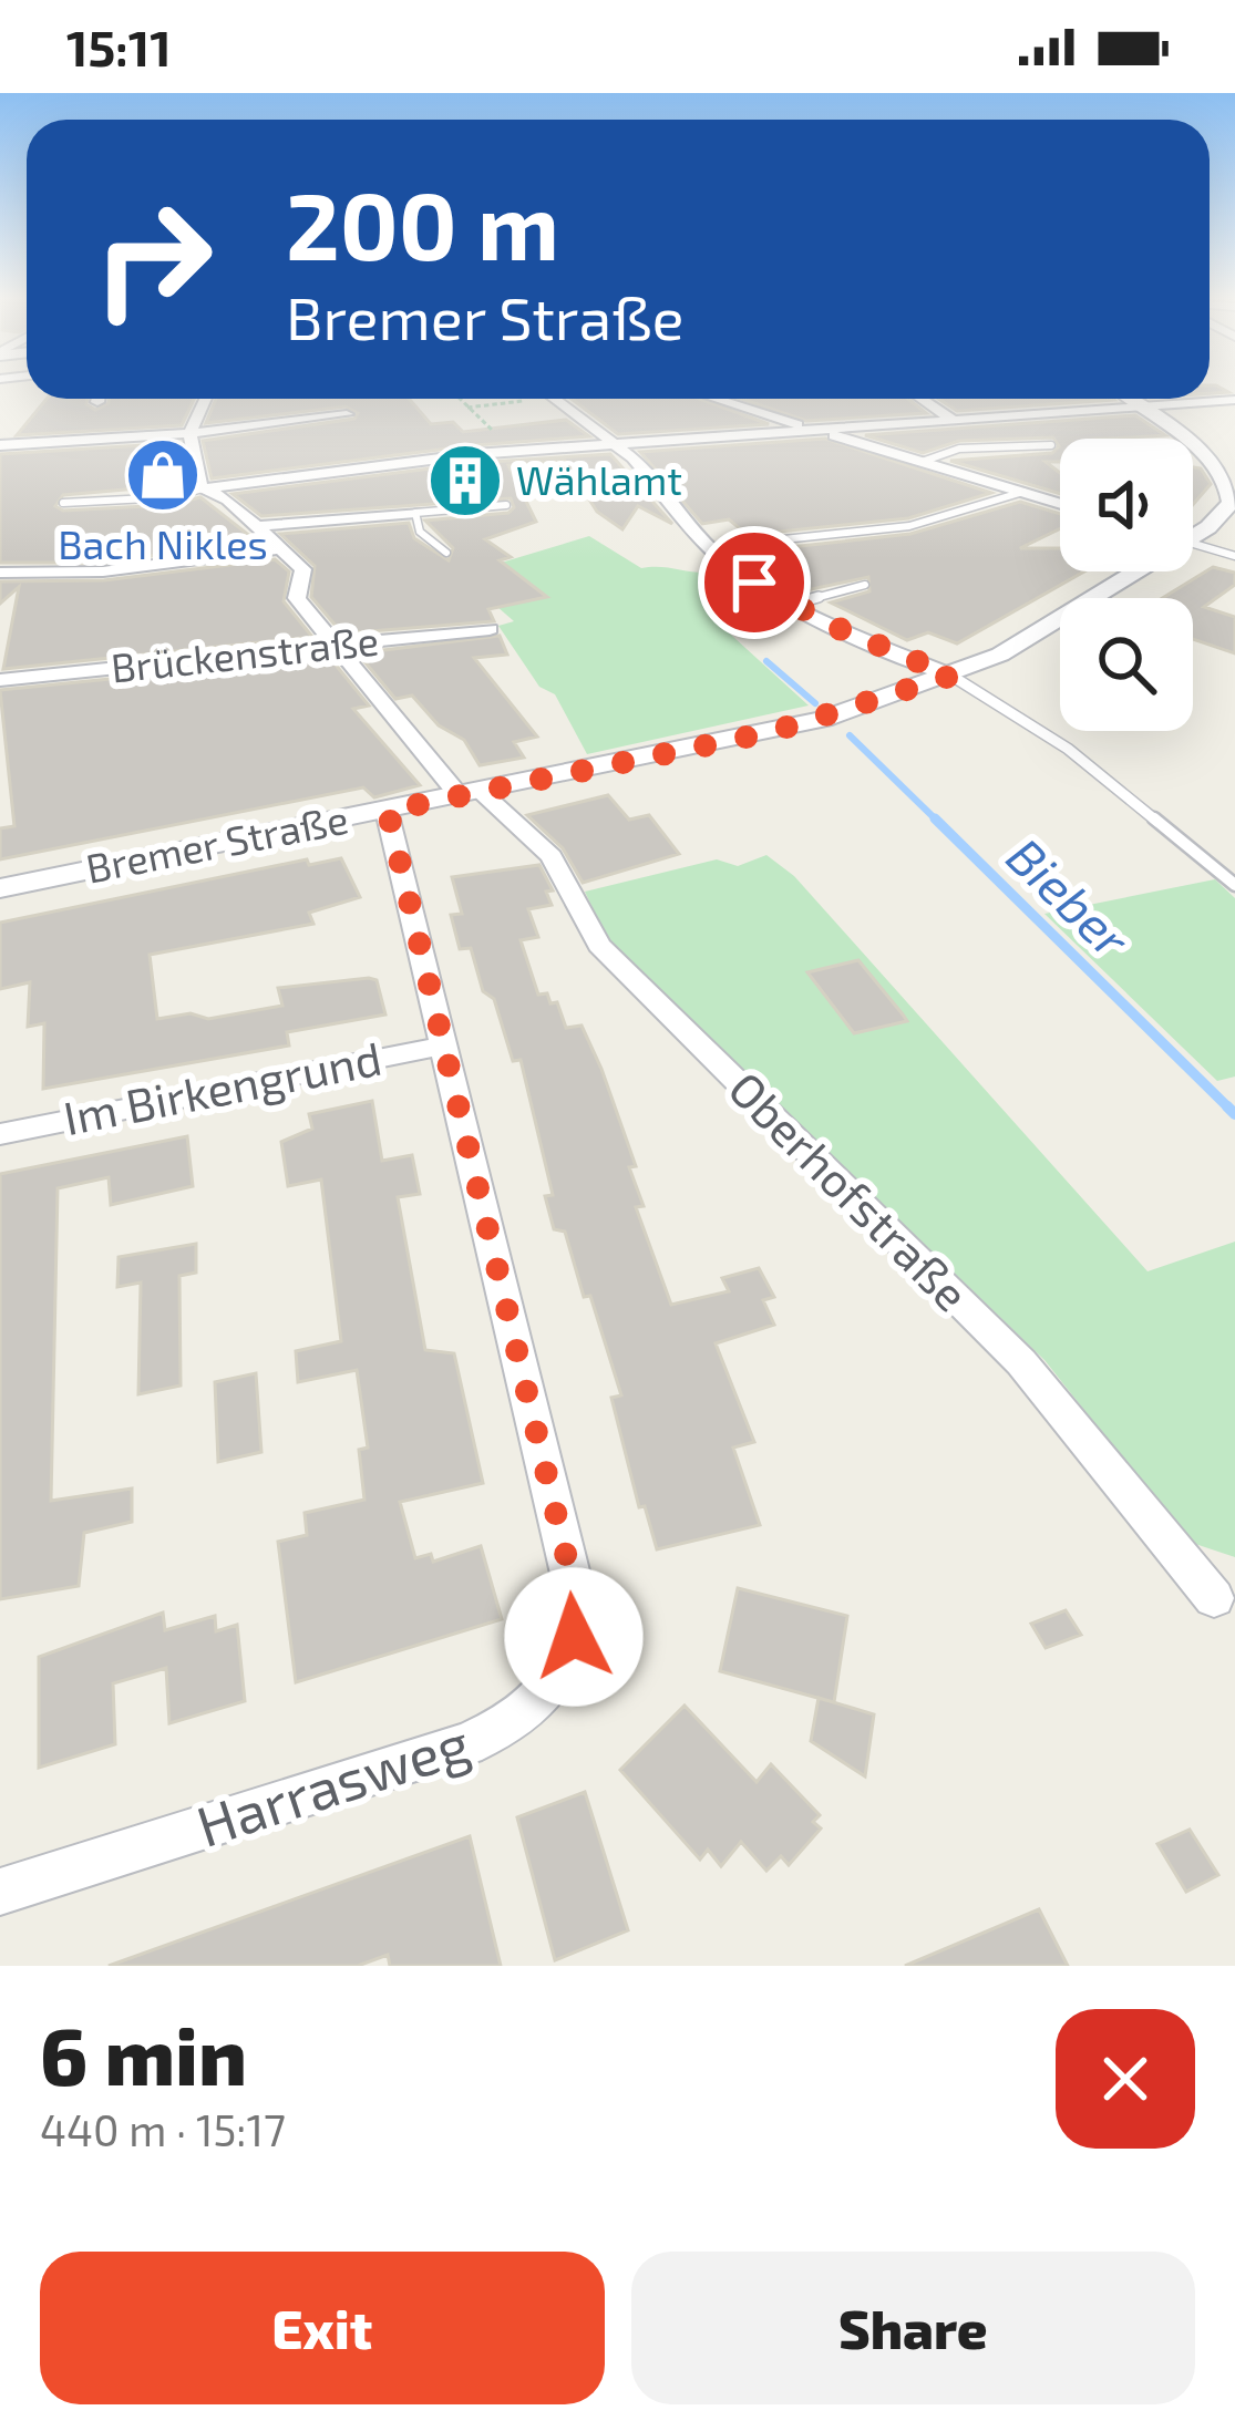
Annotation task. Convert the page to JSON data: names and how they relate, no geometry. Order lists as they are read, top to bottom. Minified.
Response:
{"streets":{"street":["Brückenstraße","Bremer Straße","Im Birkengrund","Oberhofstraße","Harrasweg"]},"crossings":[["Brückenstraße","Oberhofstraße"],["Bremer Straße","Oberhofstraße"],["Bremer Straße","Harrasweg"],["Im Birkengrund","Harrasweg"]],"water":["Bieber"],"places":{"shop":["Bach Nikles"],"building":["Wählamt"]},"page":{"status":"15:11","turn":["200 m","Bremer Straße"],"heading":["6 min","440 m · 15:17"],"buttons":["Exit","Share"]}}
